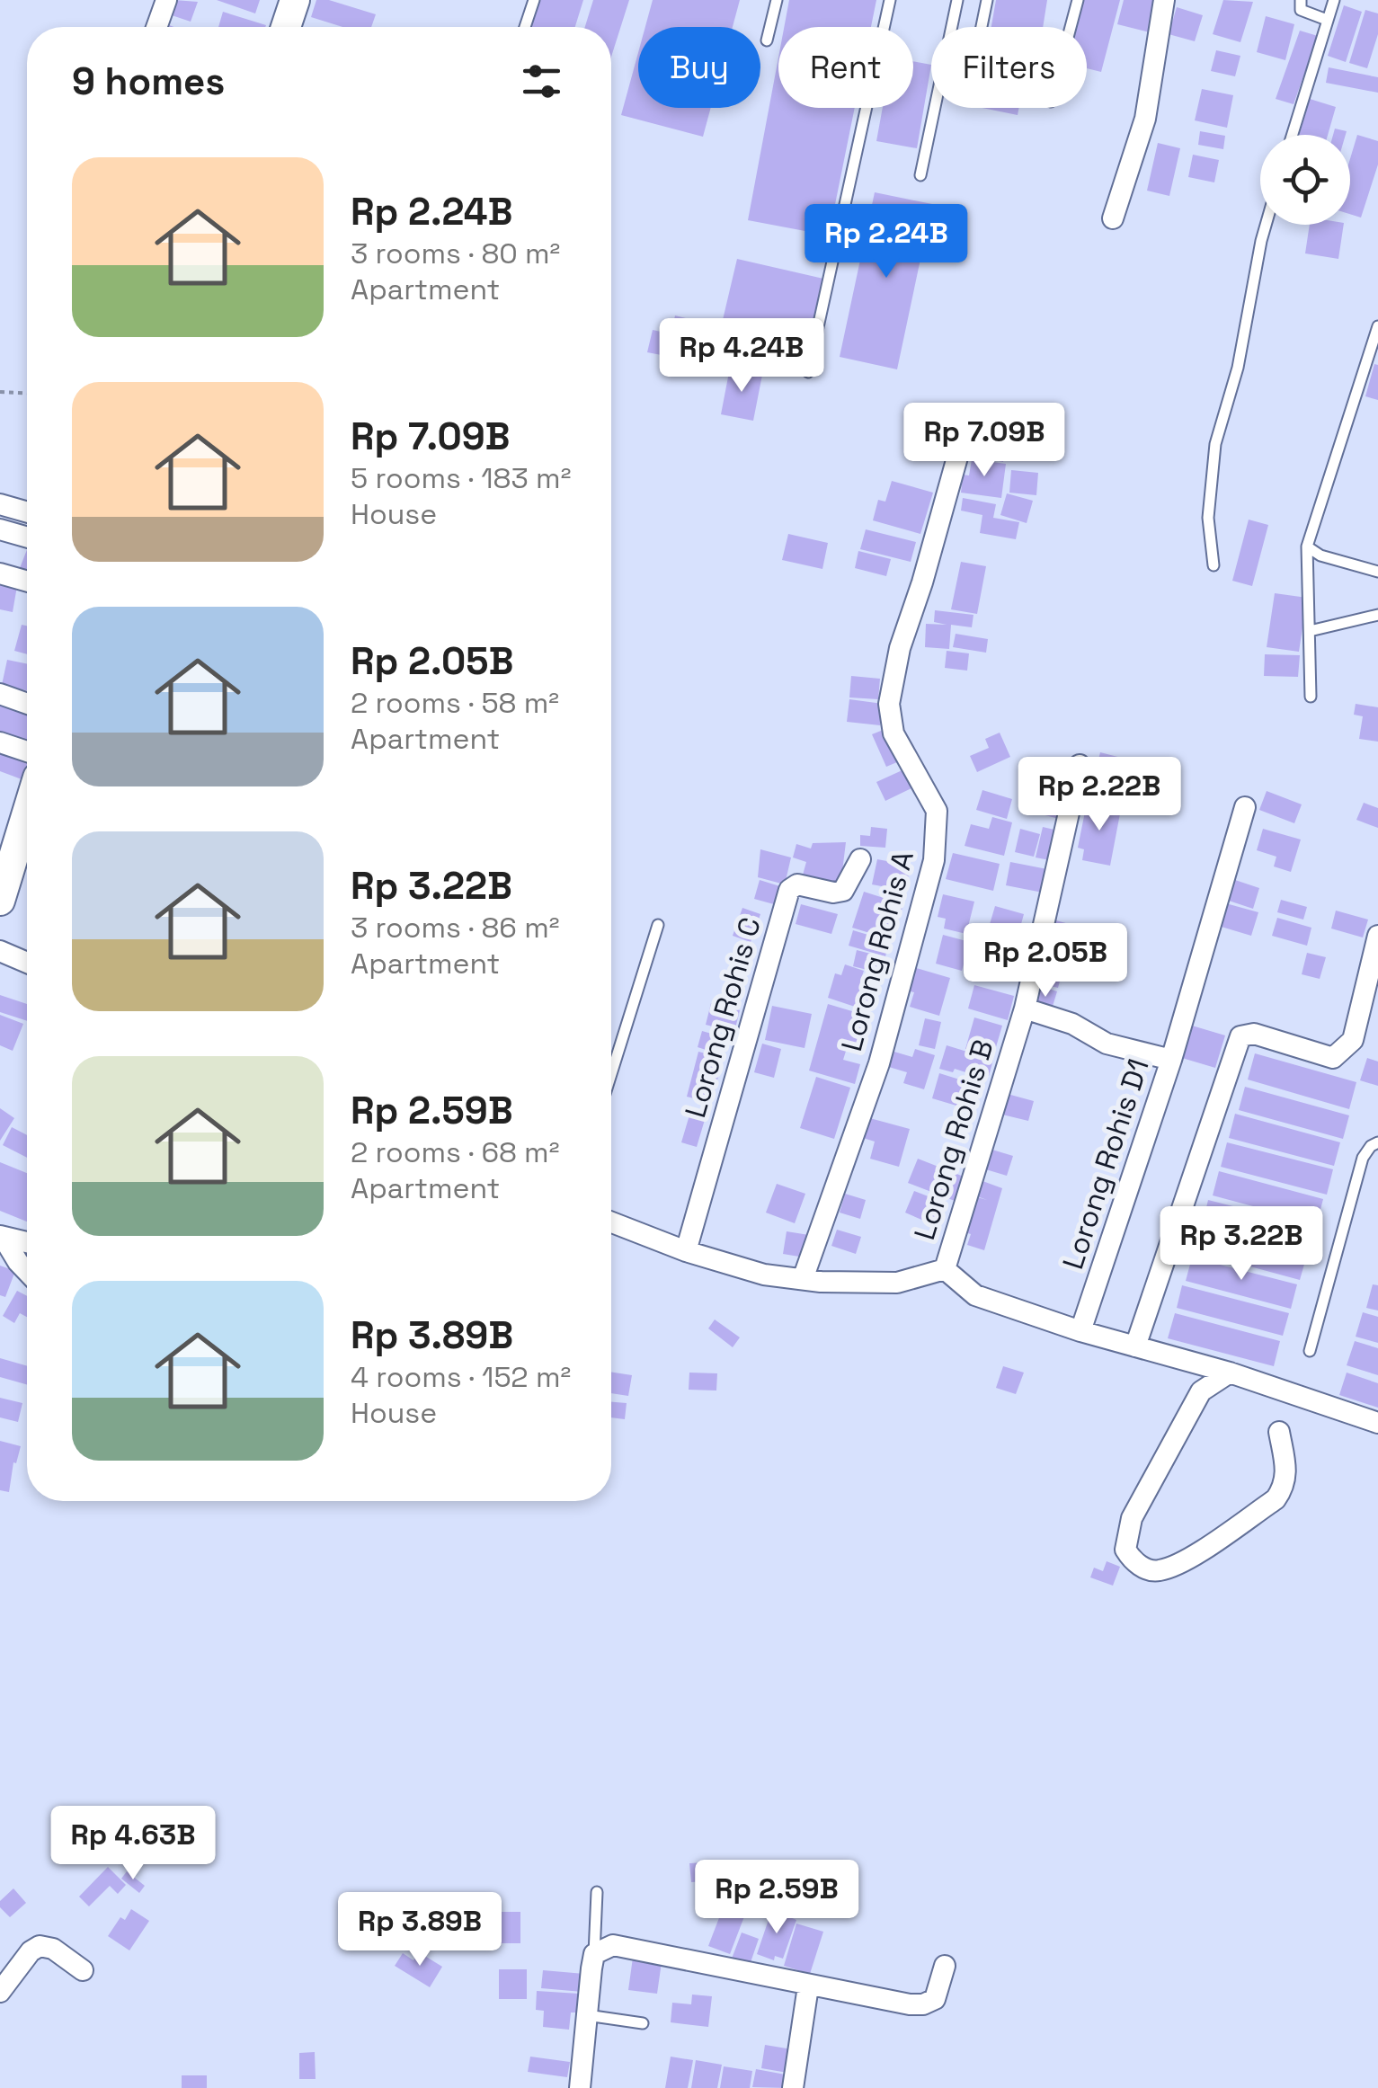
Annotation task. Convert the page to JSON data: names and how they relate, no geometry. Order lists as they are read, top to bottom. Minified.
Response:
{"streets":{"street":["Lorong Rohis A","Lorong Rohis C","Lorong Rohis B","Lorong Rohis D1"]},"page":{"chip":["Buy","Rent","Filters"],"heading":"9 homes","list":[{"name":"Rp 2.24B","note":"3 rooms · 80 m² · Apartment"},{"name":"Rp 7.09B","note":"5 rooms · 183 m² · House"},{"name":"Rp 2.05B","note":"2 rooms · 58 m² · Apartment"},{"name":"Rp 3.22B","note":"3 rooms · 86 m² · Apartment"},{"name":"Rp 2.59B","note":"2 rooms · 68 m² · Apartment"},{"name":"Rp 3.89B","note":"4 rooms · 152 m² · House"}],"price":["Rp 2.24B","Rp 4.24B","Rp 7.09B","Rp 2.22B","Rp 2.05B","Rp 3.22B","Rp 4.63B","Rp 2.59B","Rp 3.89B"]}}
